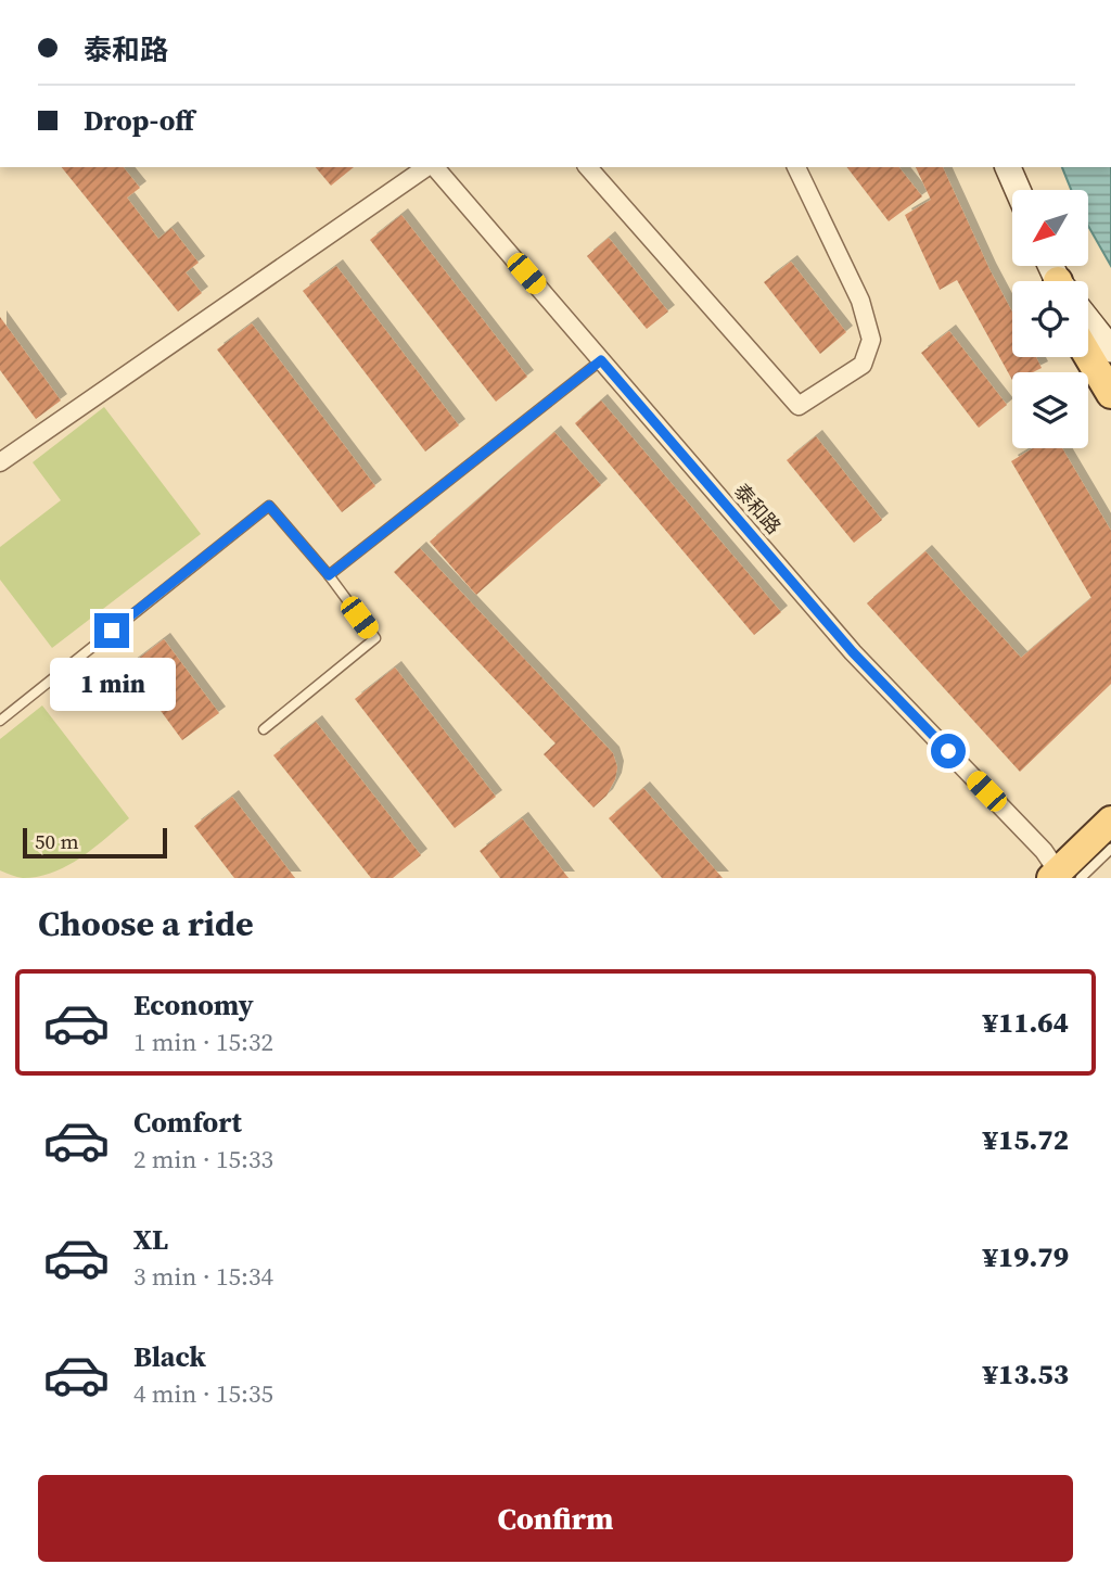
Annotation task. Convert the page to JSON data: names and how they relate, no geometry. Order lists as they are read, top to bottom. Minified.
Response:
{"streets":{"street":["泰和路"]},"scale_bar":"50 m","north":"bottom left","page":{"banner":["泰和路","Drop-off"],"bubble":"1 min","scale":"50 m","heading":"Choose a ride","list":[{"name":"Economy","note":"1 min · 15:32","value":"¥11.64"},{"name":"Comfort","note":"2 min · 15:33","value":"¥15.72"},{"name":"XL","note":"3 min · 15:34","value":"¥19.79"},{"name":"Black","note":"4 min · 15:35","value":"¥13.53"}],"buttons":"Confirm"}}
